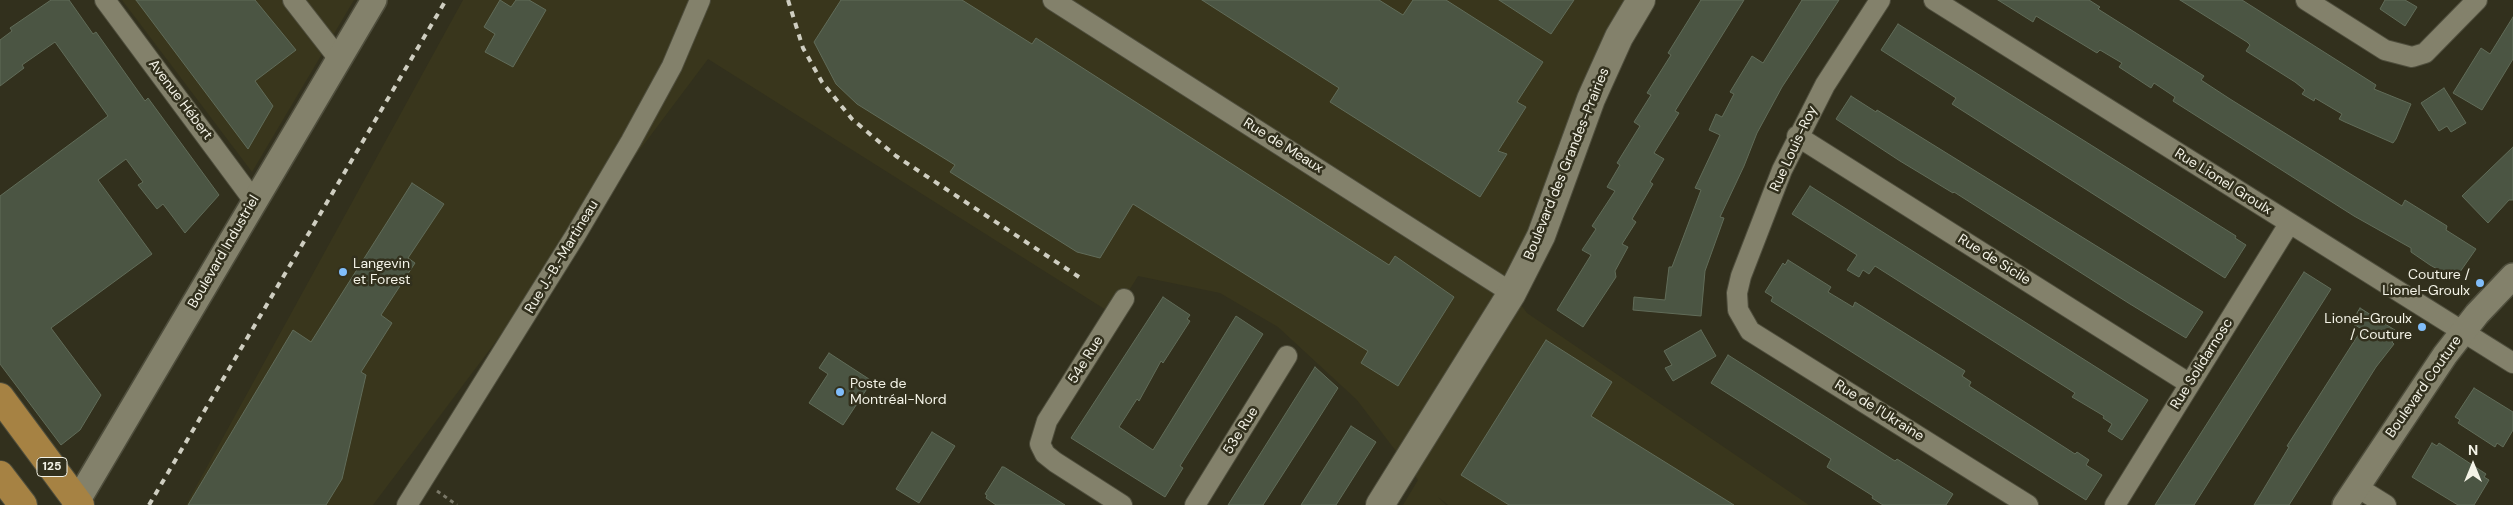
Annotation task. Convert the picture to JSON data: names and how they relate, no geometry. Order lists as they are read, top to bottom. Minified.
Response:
{"streets":{"main road":["Boulevard des Grandes-Prairies","125"],"street":["Avenue Hébert","Rue de Meaux","Rue Louis-Roy","Rue Lionel Groulx","Boulevard Industriel","Rue J.-B.-Martineau","Rue de Sicile","54e Rue","Rue Solidarnosc","Boulevard Couture","Rue de l'Ukraine","53e Rue"]},"crossings":[["Avenue Hébert","Boulevard Industriel"],["Rue de Meaux","Boulevard des Grandes-Prairies"],["Rue Louis-Roy","Rue de Sicile"],["Rue Louis-Roy","Rue de l'Ukraine"],["Rue Lionel Groulx","Rue Solidarnosc"],["Rue Lionel Groulx","Boulevard Couture"],["Boulevard Industriel","125"],["Rue de Sicile","Rue Solidarnosc"]],"places":["Langevin et Forest","Couture / Lionel-Groulx","Lionel-Groulx / Couture","Poste de Montréal-Nord"],"north":"top"}
